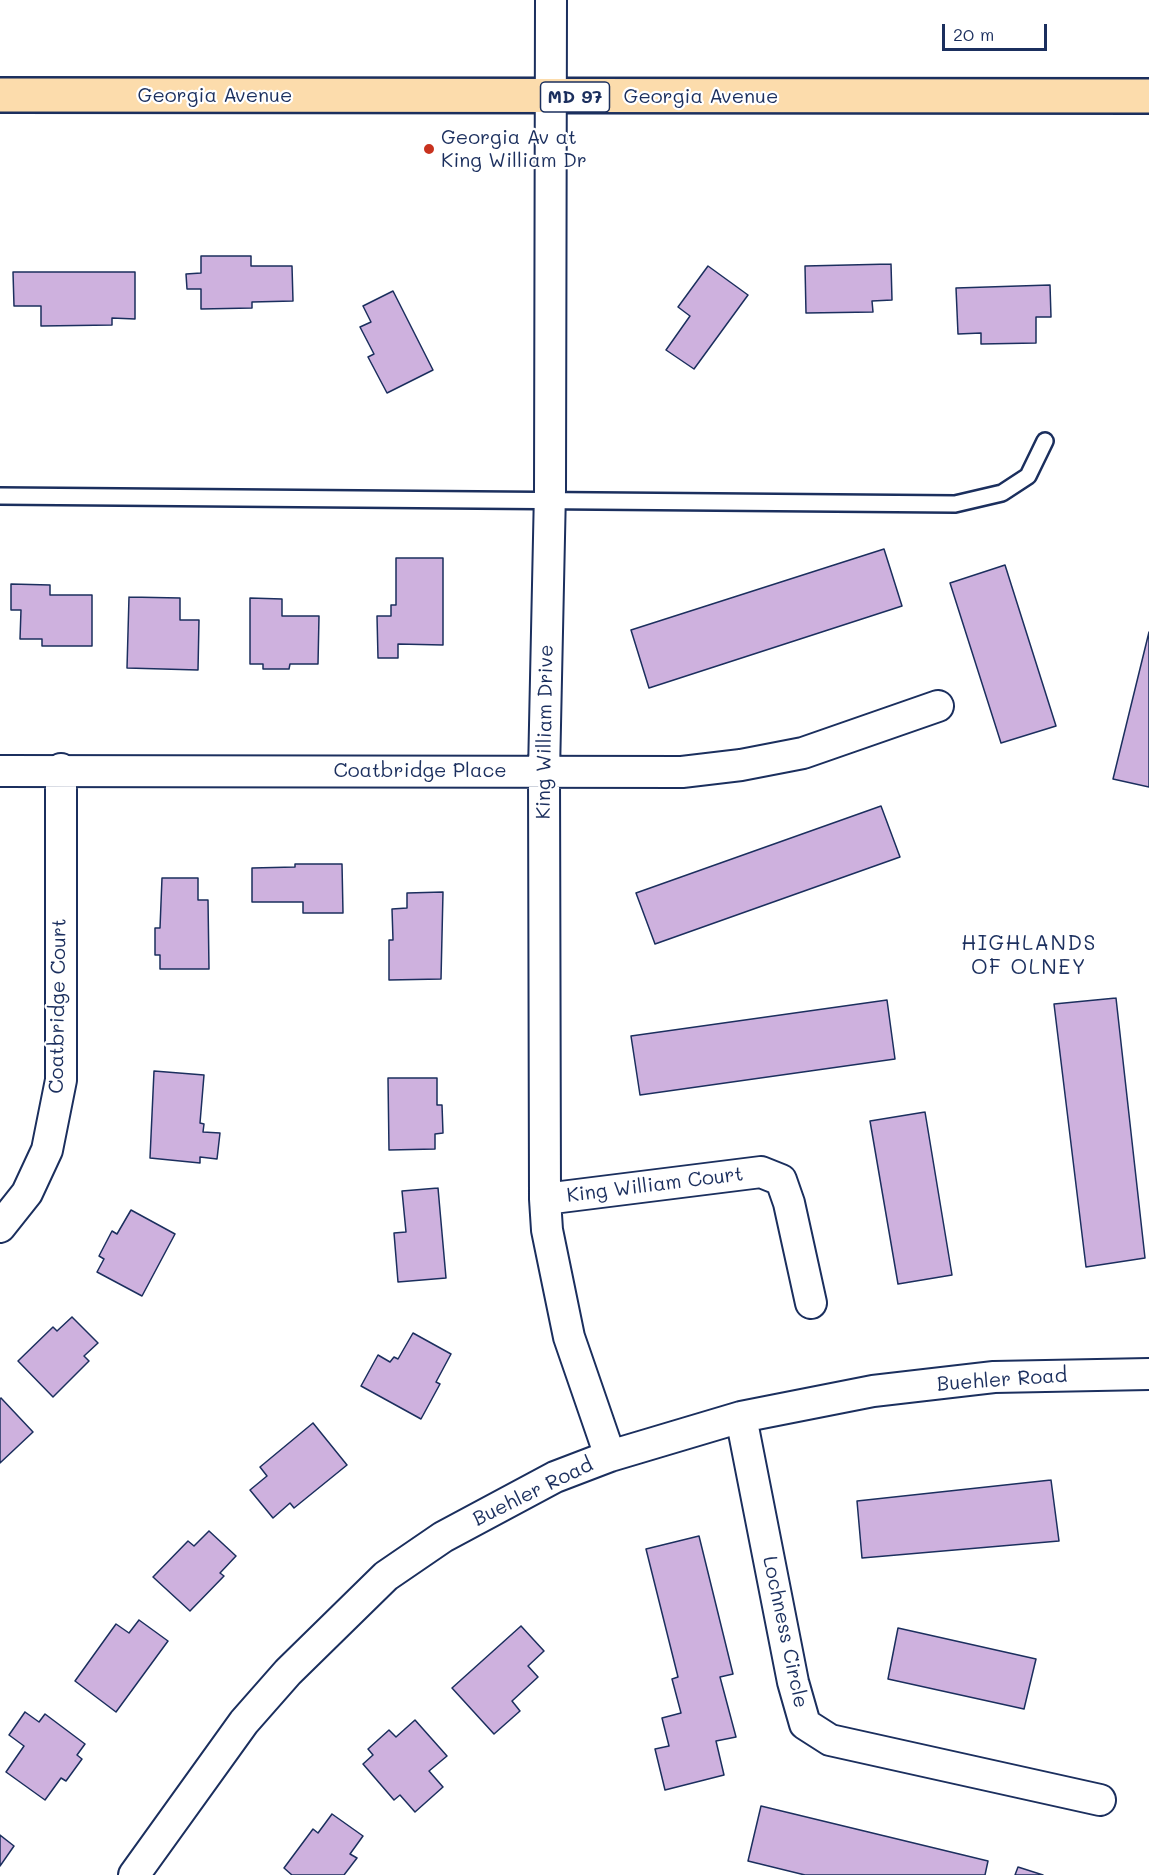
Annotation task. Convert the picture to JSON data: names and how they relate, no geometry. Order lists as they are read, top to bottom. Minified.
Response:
{"streets":{"main road":["Georgia Avenue","MD 97"],"street":["King William Drive","Coatbridge Place","Coatbridge Court","King William Court","Buehler Road","Lochness Circle"]},"crossings":[["Georgia Avenue","King William Drive"],["King William Drive","Coatbridge Place"],["King William Drive","King William Court"],["King William Drive","Buehler Road"],["Coatbridge Place","Coatbridge Court"],["Buehler Road","Lochness Circle"]],"districts":["HIGHLANDS OF OLNEY"],"places":["Georgia Av at King William Dr"],"scale_bar":"20 m"}
